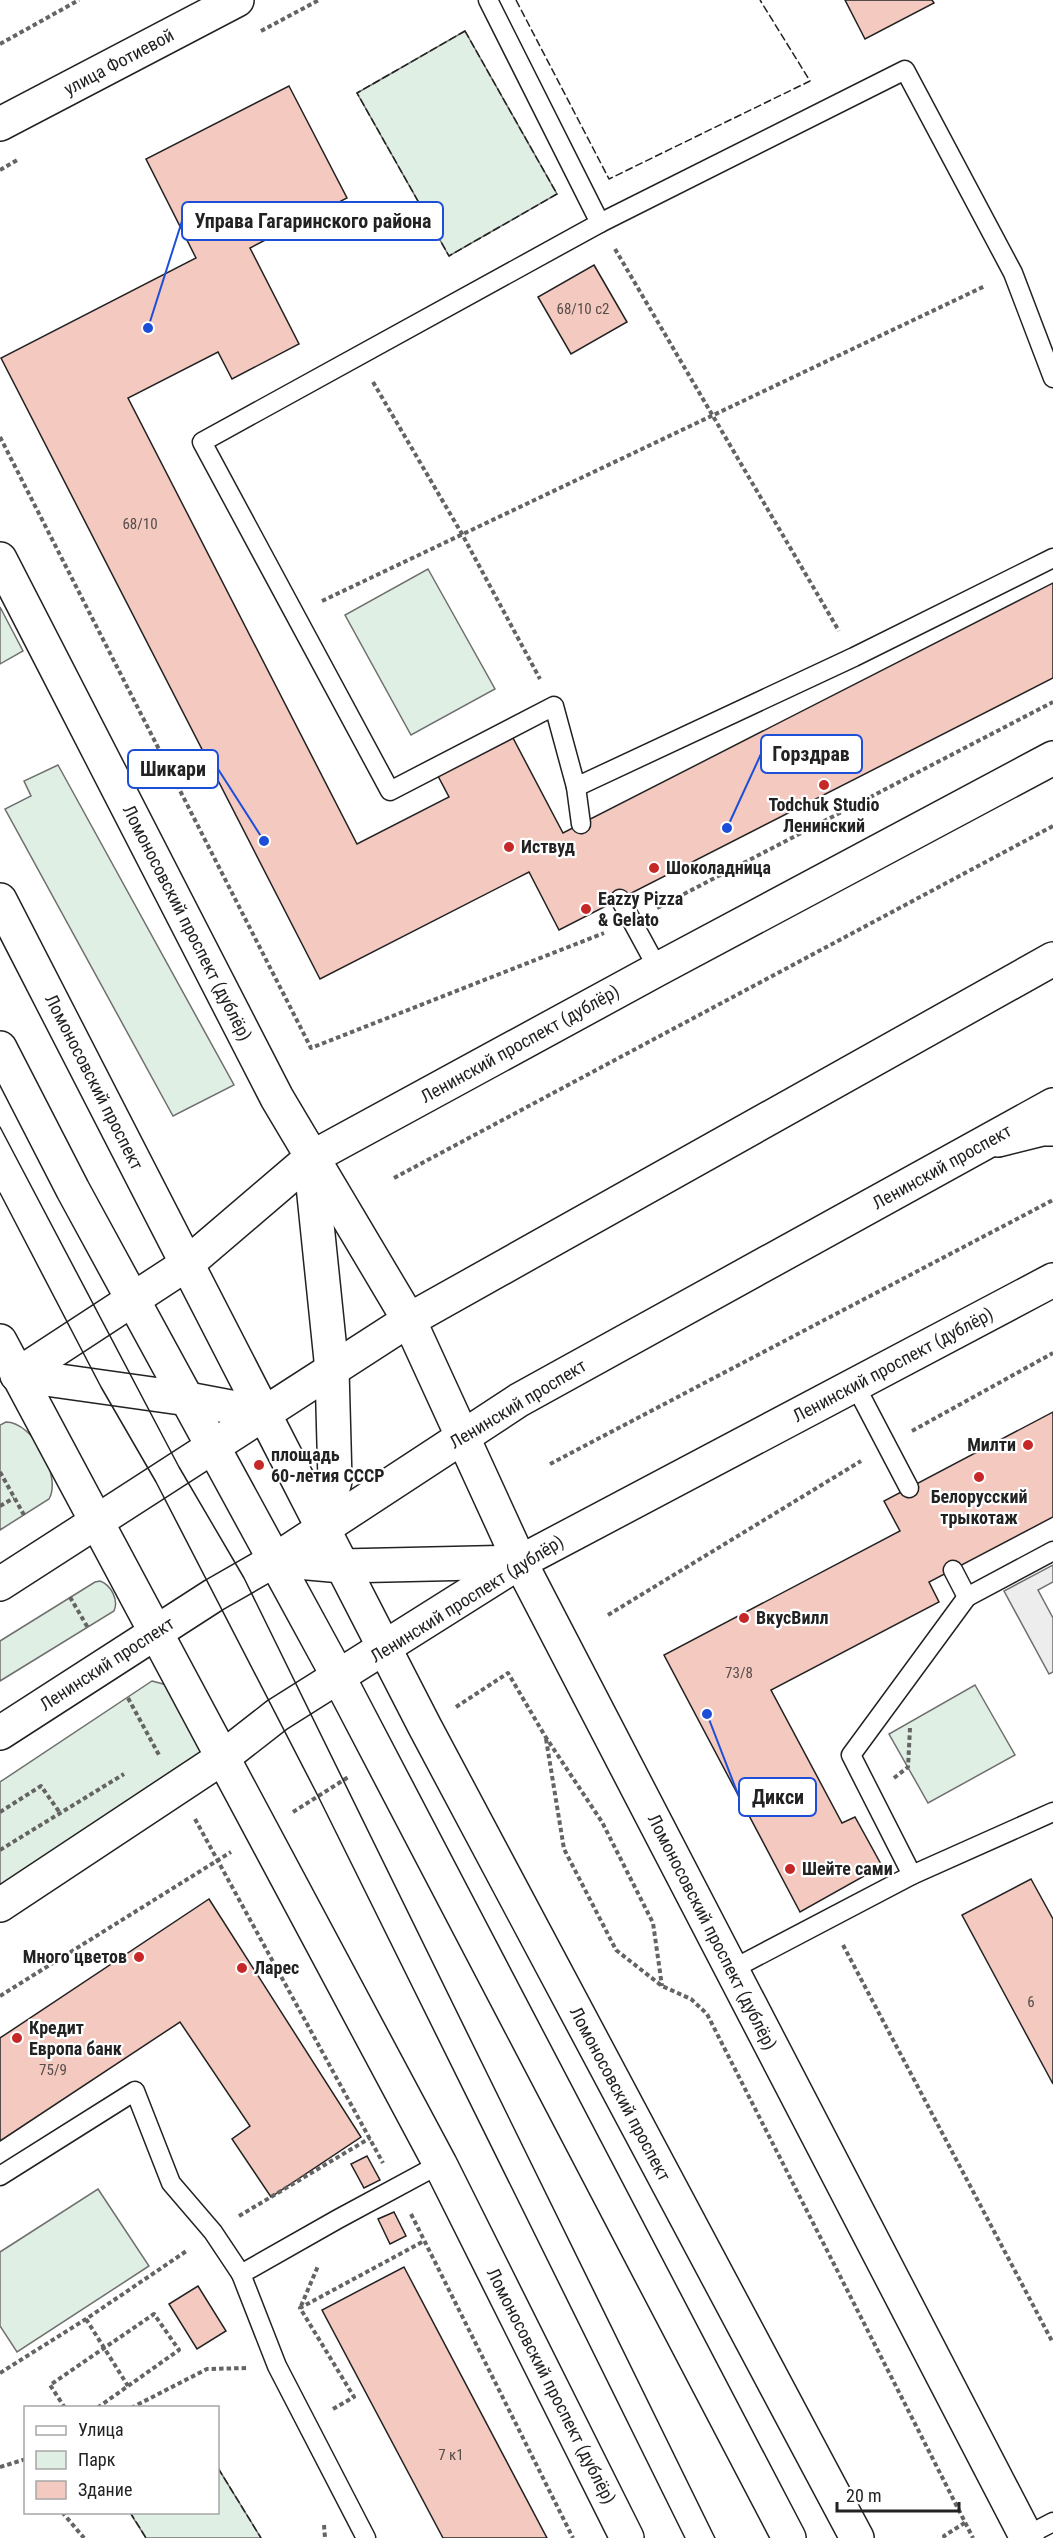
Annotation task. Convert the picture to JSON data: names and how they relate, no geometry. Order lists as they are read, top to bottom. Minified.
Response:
{"streets":{"street":["улица Фотиевой","Ломоносовский проспект (дублёр)","Ленинский проспект (дублёр)","Ломоносовский проспект","Ленинский проспект"]},"crossings":[["Ломоносовский проспект (дублёр)","Ленинский проспект (дублёр)"],["Ломоносовский проспект (дублёр)","Ленинский проспект"],["Ленинский проспект (дублёр)","Ломоносовский проспект"]],"places":["Управа Гагаринского района","Todchuk Studio Ленинский","Горздрав","Шикари","Иствуд","Шоколадница","Eazzy Pizza & Gelato","Милти","площадь 60-летия СССР","Белорусский трыкотаж","ВкусВилл","Дикси","Шейте сами","Много цветов","Ларес","Кредит Европа банк"],"house_numbers":["68/10 с2","68/10","73/8","6","75/9","7 к1"],"legend":["Улица","Парк","Здание"],"scale_bar":"20 m"}
